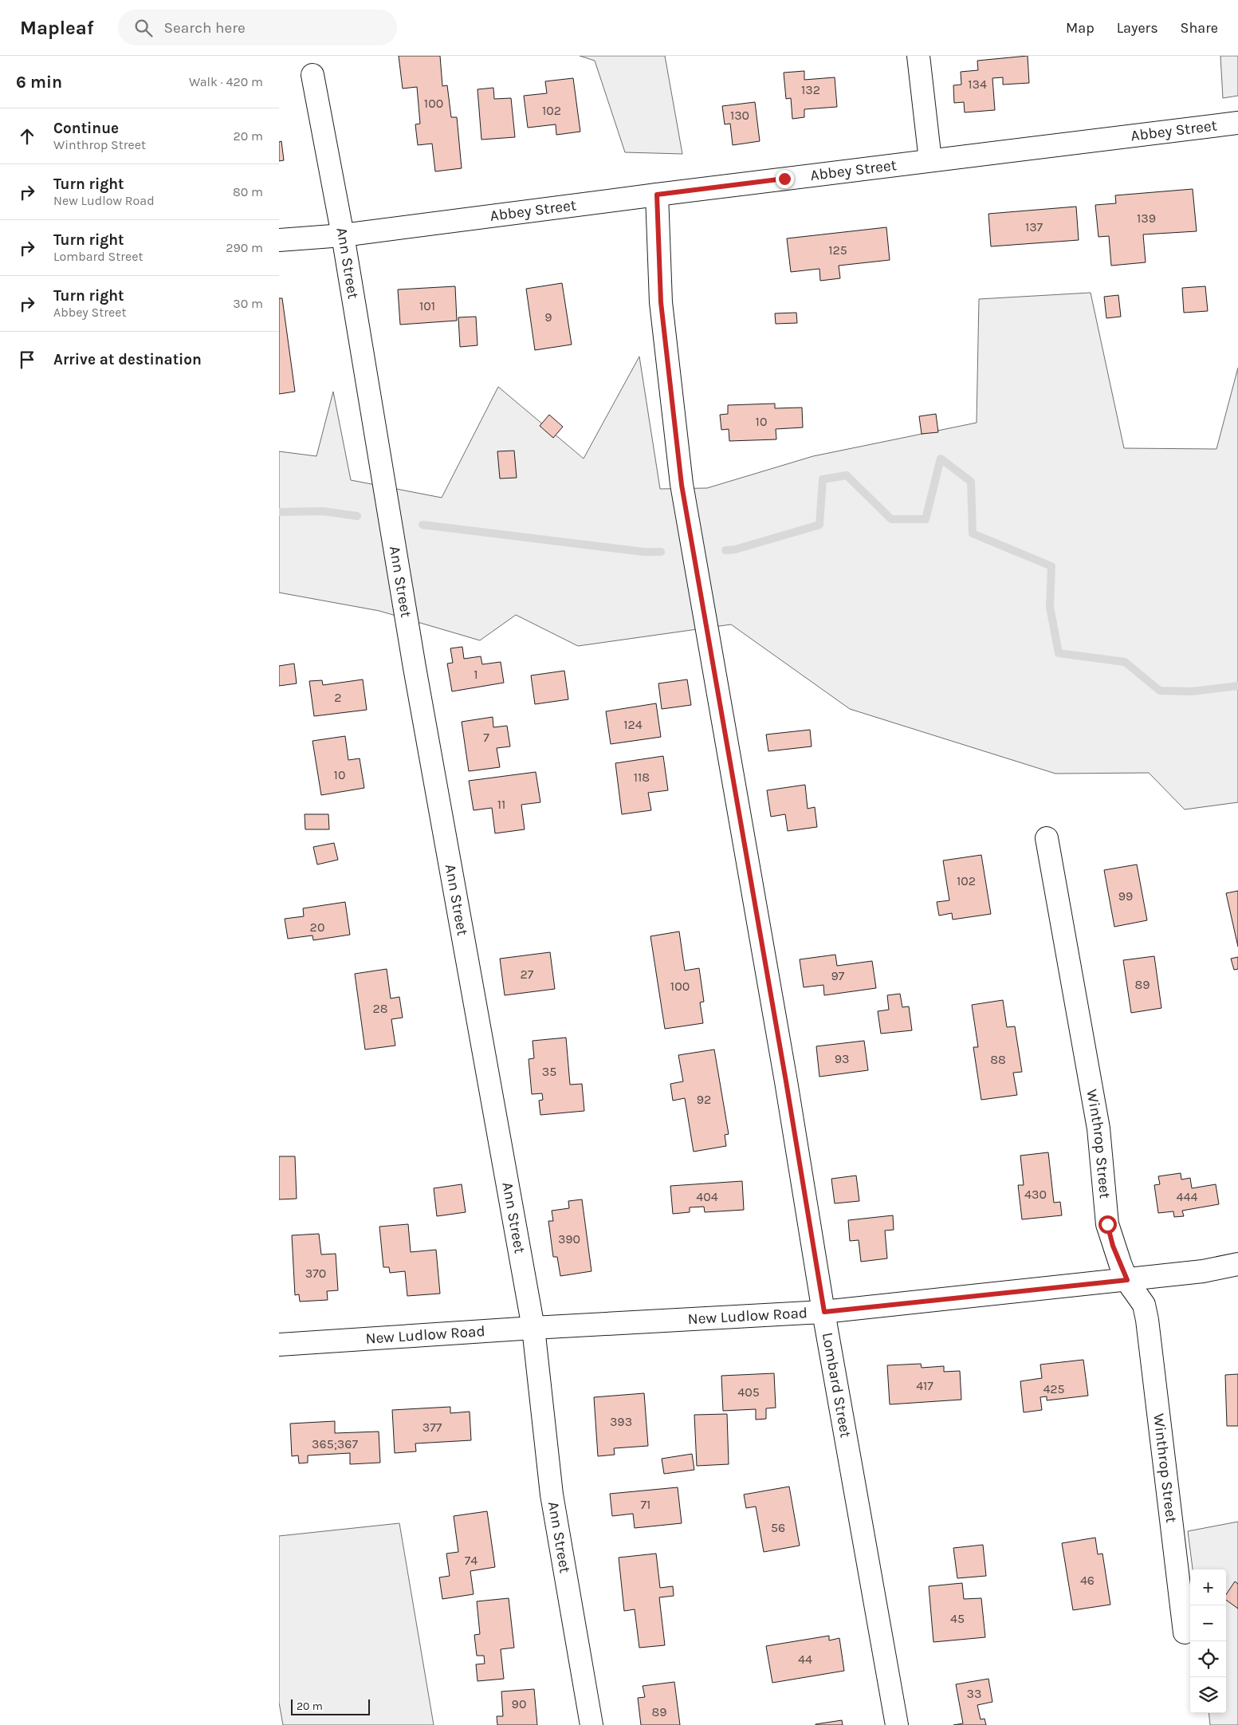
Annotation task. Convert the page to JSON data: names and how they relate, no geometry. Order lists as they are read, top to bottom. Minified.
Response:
{"streets":{"street":["Abbey Street","Ann Street","Winthrop Street","New Ludlow Road","Lombard Street"]},"crossings":[["Abbey Street","Ann Street"],["Abbey Street","Lombard Street"],["Ann Street","New Ludlow Road"],["Winthrop Street","New Ludlow Road"],["New Ludlow Road","Lombard Street"]],"house_numbers":["134","132","100","102","130","139","137","125","101","9","10","1","2","124","7","10","118","11","102","99","20","27","97","89","100","28","93","88","35","92","430","404","444","390","370","417","425","405","393","377","365;367","71","56","74","46","45","44","33","90","89"],"scale_bar":"20 m","page":{"header":"Mapleaf","search":"Search here","nav":["Map","Layers","Share"],"heading":["6 min","Walk · 420 m"],"list":[["Continue","Winthrop Street","20 m"],["Turn right","New Ludlow Road","80 m"],["Turn right","Lombard Street","290 m"],["Turn right","Abbey Street","30 m"],"Arrive at destination"],"map_buttons":["+","−"],"scale":"20 m"}}
